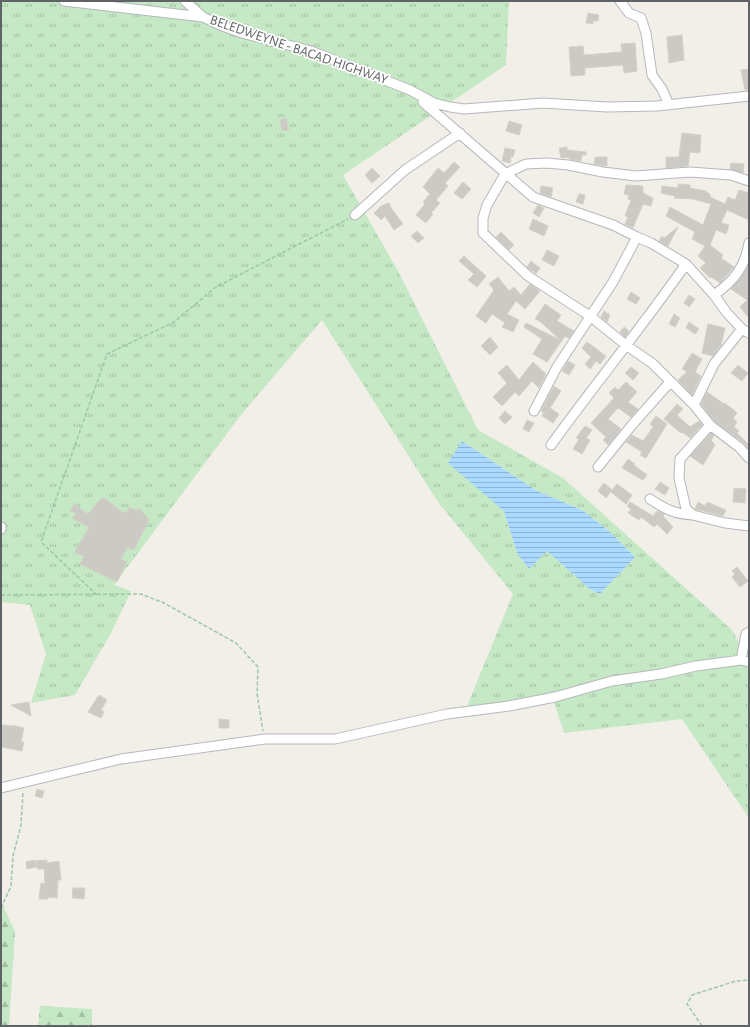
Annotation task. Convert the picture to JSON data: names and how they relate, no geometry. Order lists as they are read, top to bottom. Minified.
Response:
{"streets":{"street":["BELEDWEYNE - BACAD HIGHWAY"]}}
